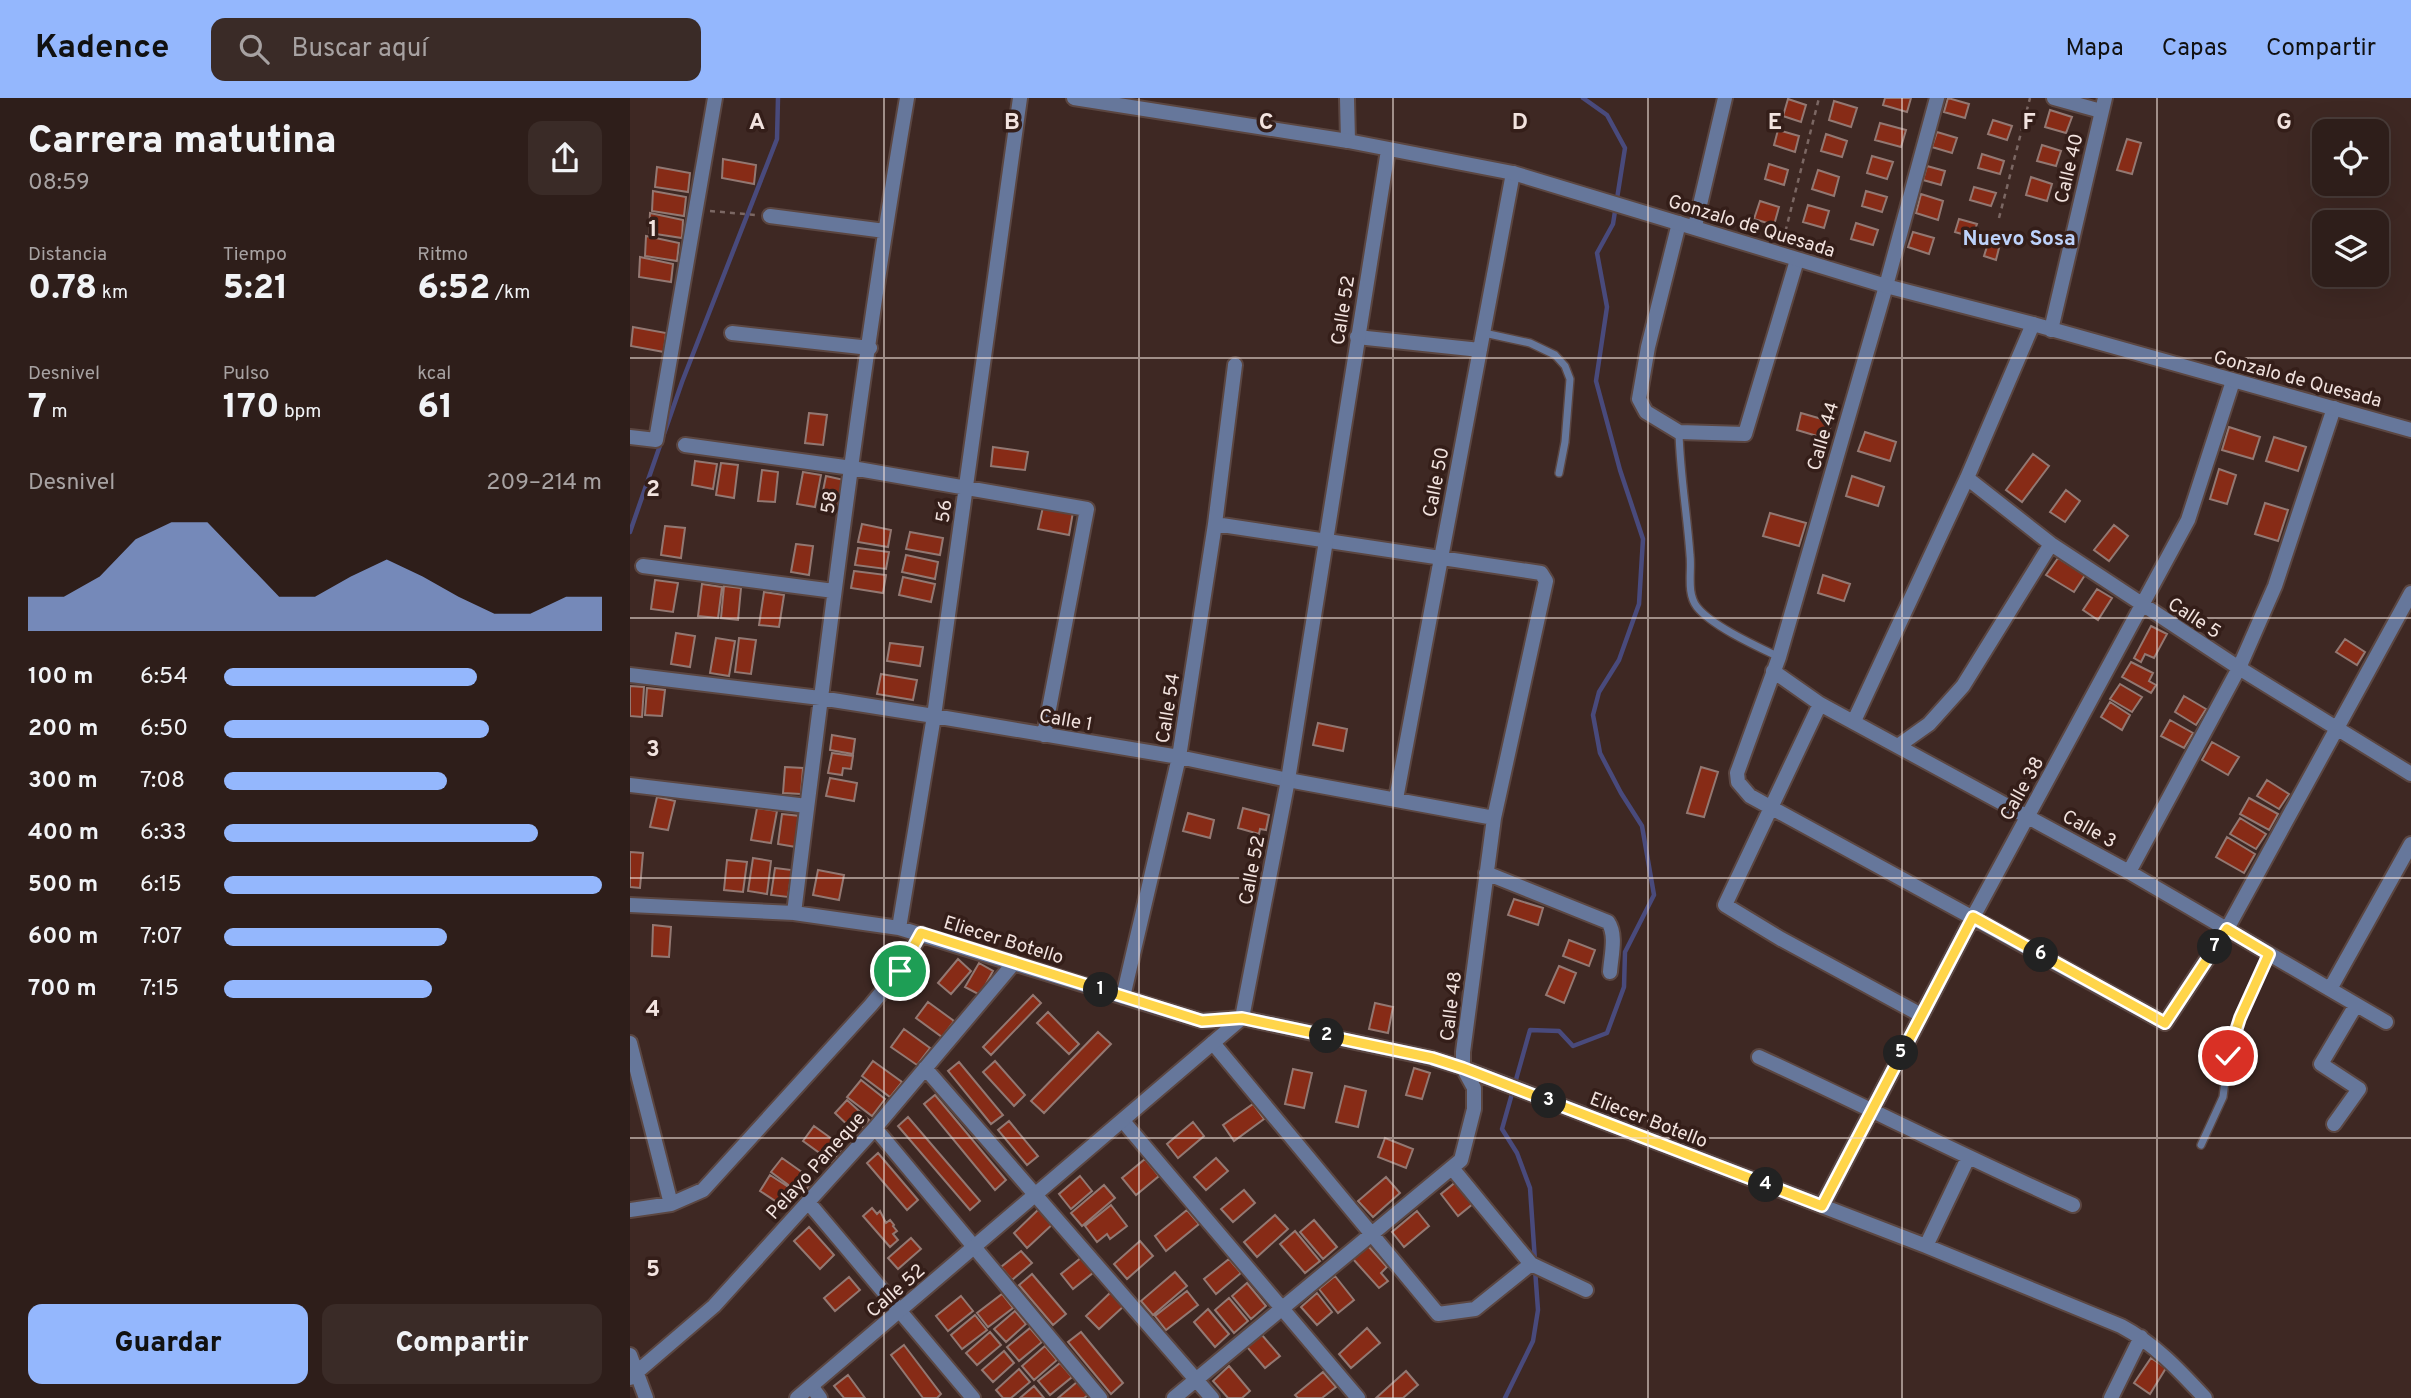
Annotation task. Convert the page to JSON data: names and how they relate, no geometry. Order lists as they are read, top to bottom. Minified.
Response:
{"streets":{"street":["Calle 40","Gonzalo de Quesada","Calle 52","Calle 44","Calle 50","58","56","Calle 5","Calle 54","Calle 1","Calle 38","Calle 3","Eliecer Botello","Calle 48","Pelayo Paneque"]},"crossings":[["Calle 40","Gonzalo de Quesada"],["Gonzalo de Quesada","Calle 52"],["Gonzalo de Quesada","Calle 44"],["Gonzalo de Quesada","Calle 50"],["Gonzalo de Quesada","Calle 38"],["Calle 52","Calle 1"],["Calle 52","Eliecer Botello"],["Calle 44","Calle 3"],["Calle 50","Calle 1"],["Calle 50","Calle 48"],["58","Calle 1"],["58","Eliecer Botello"],["56","Calle 1"],["56","Eliecer Botello"],["Calle 5","Calle 38"],["Calle 54","Calle 1"],["Calle 54","Eliecer Botello"],["Calle 1","Calle 48"],["Calle 38","Calle 3"],["Calle 38","Eliecer Botello"],["Eliecer Botello","Calle 48"],["Eliecer Botello","Pelayo Paneque"]],"districts":["Nuevo Sosa"],"page":{"header":"Kadence","search":"Buscar aquí","nav":["Mapa","Capas","Compartir"],"heading":["Carrera matutina","08:59"],"stats":[["Distancia","0.78 km"],["Tiempo","5:21"],["Ritmo","6:52 /km"],["Desnivel","7 m"],["Pulso","170 bpm"],["kcal","61"]],"chart":["Desnivel","209–214 m"],"list":[{"name":"100 m","note":"6:54"},{"name":"200 m","note":"6:50"},{"name":"300 m","note":"7:08"},{"name":"400 m","note":"6:33"},{"name":"500 m","note":"6:15"},{"name":"600 m","note":"7:07"},{"name":"700 m","note":"7:15"}],"pins":["7","6","1","2","5","3","4"],"buttons":["Guardar","Compartir"]},"grid":{"columns":["A","B","C","D","E","F","G"],"rows":["1","2","3","4","5"]}}
